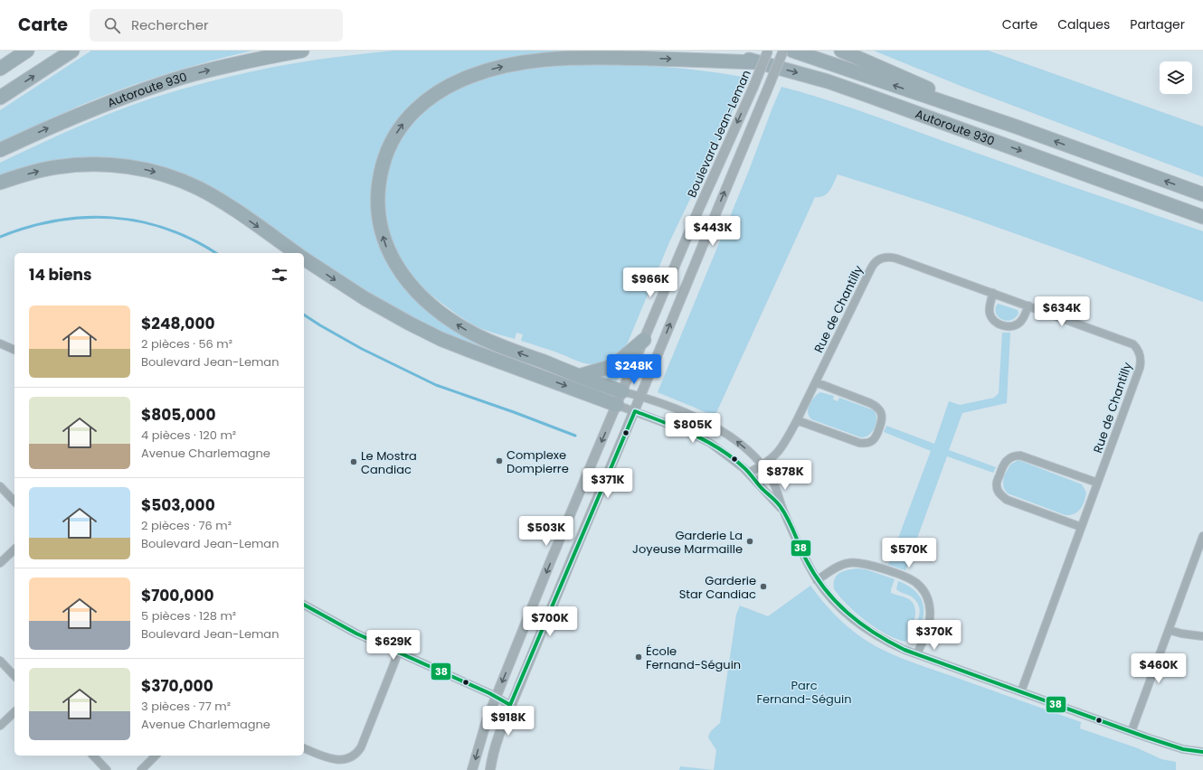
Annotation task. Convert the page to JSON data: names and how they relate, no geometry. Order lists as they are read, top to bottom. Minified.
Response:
{"streets":{"highway":["Autoroute 930"],"street":["Boulevard Jean-Leman","Rue de Chantilly"]},"parks":["Parc Fernand-Séguin"],"places":["Complexe Dompierre","Le Mostra Candiac","Garderie La Joyeuse Marmaille","Garderie Star Candiac","École Fernand-Séguin"],"lines":["transit line 38"],"page":{"header":"Carte","search":"Rechercher","nav":["Carte","Calques","Partager"],"price":["$443K","$966K","$634K","$248K","$805K","$878K","$371K","$503K","$570K","$700K","$370K","$629K","$460K","$918K"],"heading":"14 biens","list":[{"name":"$248,000","note":"2 pièces · 56 m² · Boulevard Jean-Leman"},{"name":"$805,000","note":"4 pièces · 120 m² · Avenue Charlemagne"},{"name":"$503,000","note":"2 pièces · 76 m² · Boulevard Jean-Leman"},{"name":"$700,000","note":"5 pièces · 128 m² · Boulevard Jean-Leman"},{"name":"$370,000","note":"3 pièces · 77 m² · Avenue Charlemagne"}]}}
